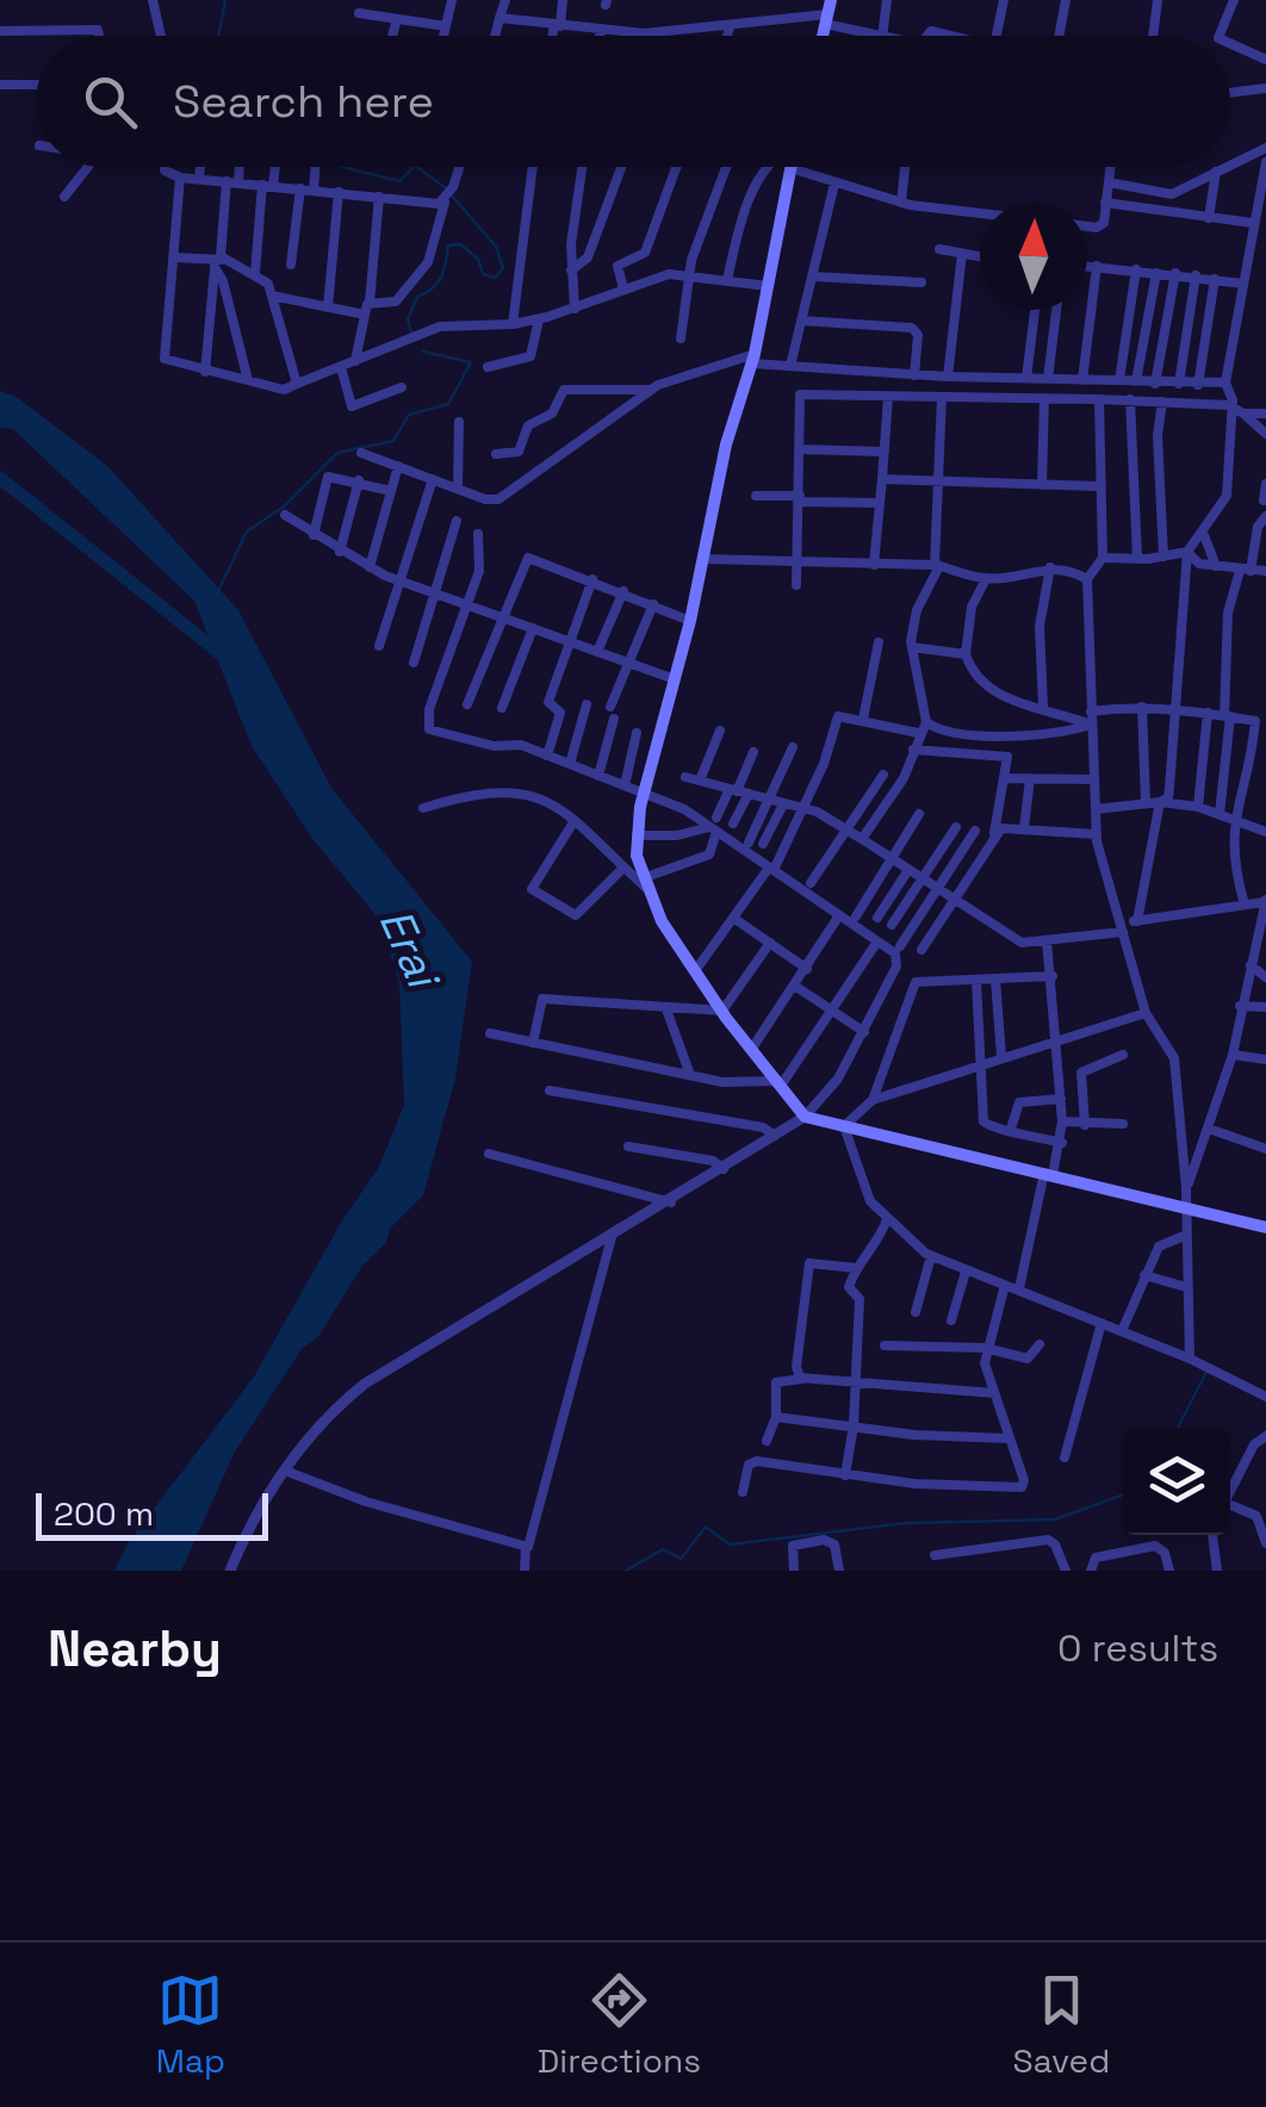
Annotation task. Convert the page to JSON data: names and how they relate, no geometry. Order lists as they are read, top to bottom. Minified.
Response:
{"water":["Erai"],"scale_bar":"200 m","north":"top","page":{"search":"Search here","scale":"200 m","heading":["Nearby","0 results"],"nav":["Map","Directions","Saved"]}}
